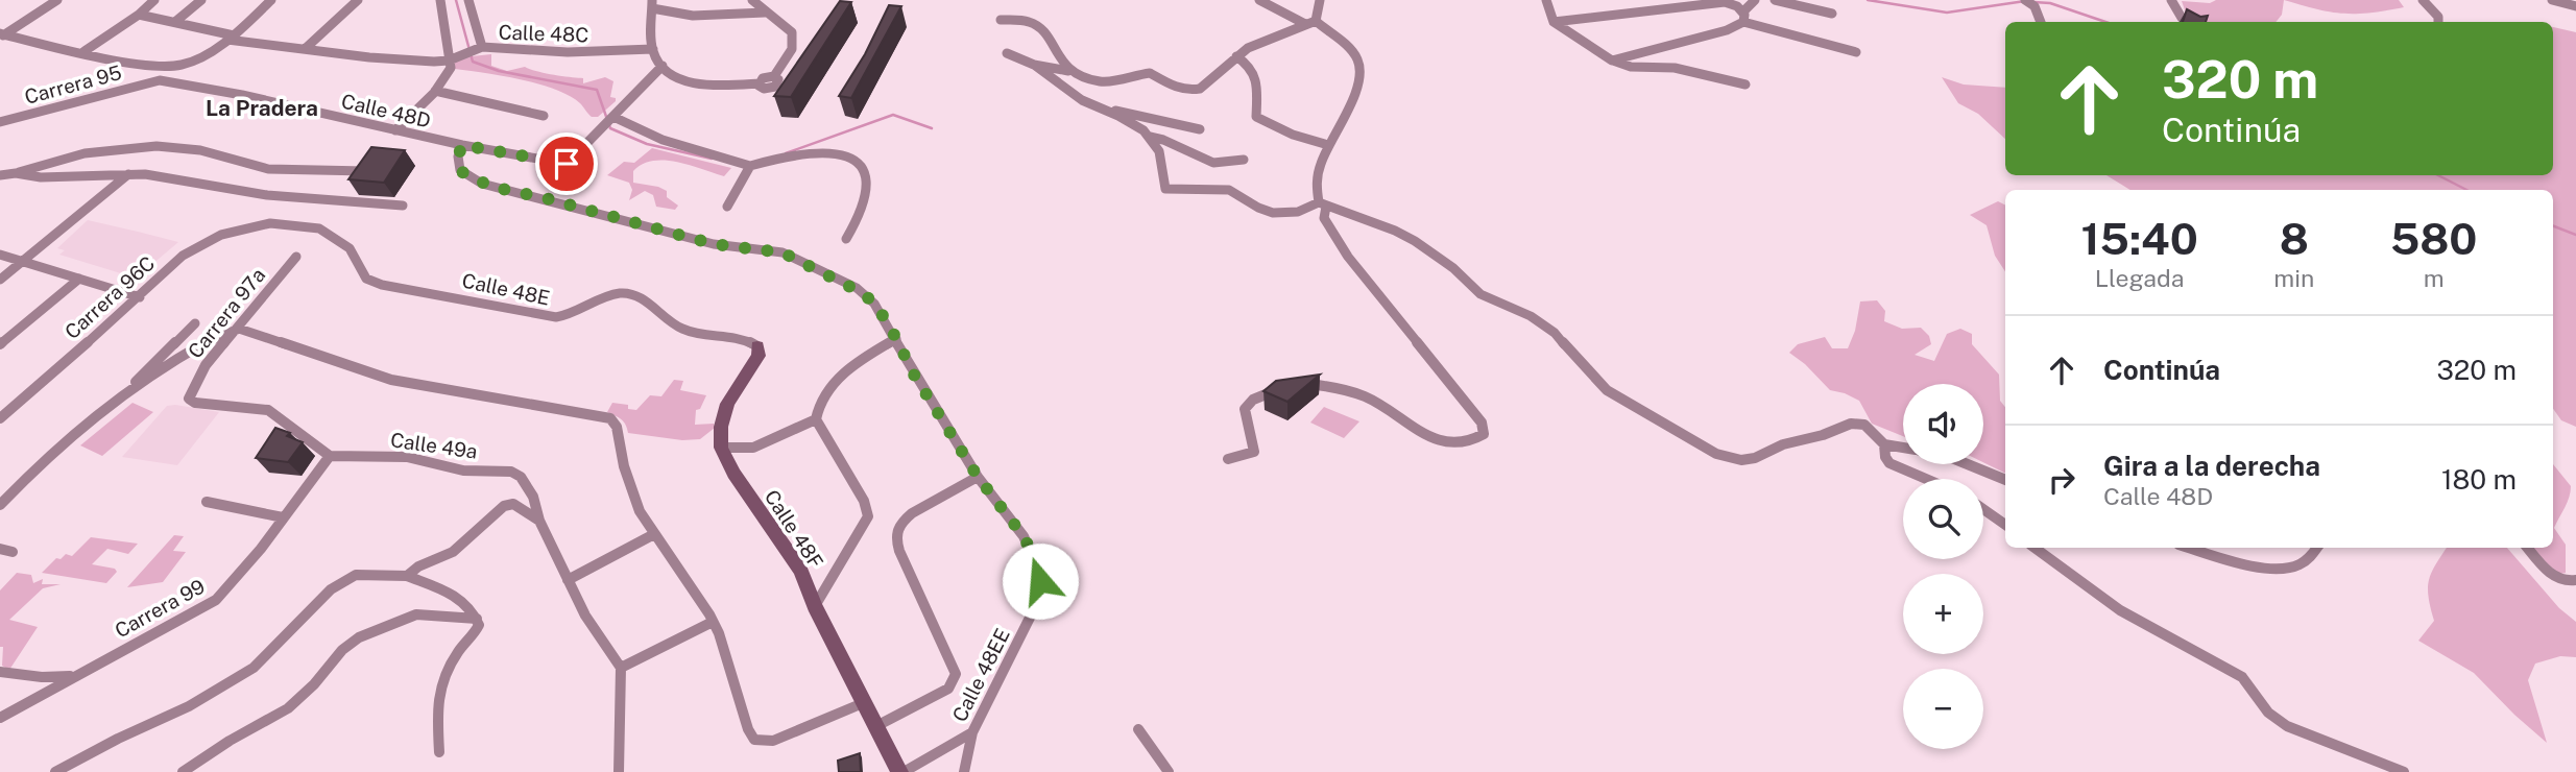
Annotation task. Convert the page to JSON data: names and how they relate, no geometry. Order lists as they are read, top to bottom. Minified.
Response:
{"streets":{"street":["Calle 48C","Carrera 95","Calle 48D","Calle 48E","Carrera 96C","Carrera 97a","Calle 49a","Calle 48F","Carrera 99","Calle 48EE"]},"crossings":[["Carrera 95","Calle 48D"],["Calle 48D","Calle 48EE"],["Calle 48E","Carrera 96C"],["Carrera 97a","Calle 49a"],["Carrera 97a","Carrera 99"],["Calle 49a","Carrera 99"]],"districts":["La Pradera"],"page":{"turn":["320 m","Continúa"],"eta":["15:40","Llegada","8","min","580","m"],"list":[{"name":"Continúa","value":"320 m"},{"name":"Gira a la derecha","note":"Calle 48D","value":"180 m"}],"map_buttons":["+","−"]}}
